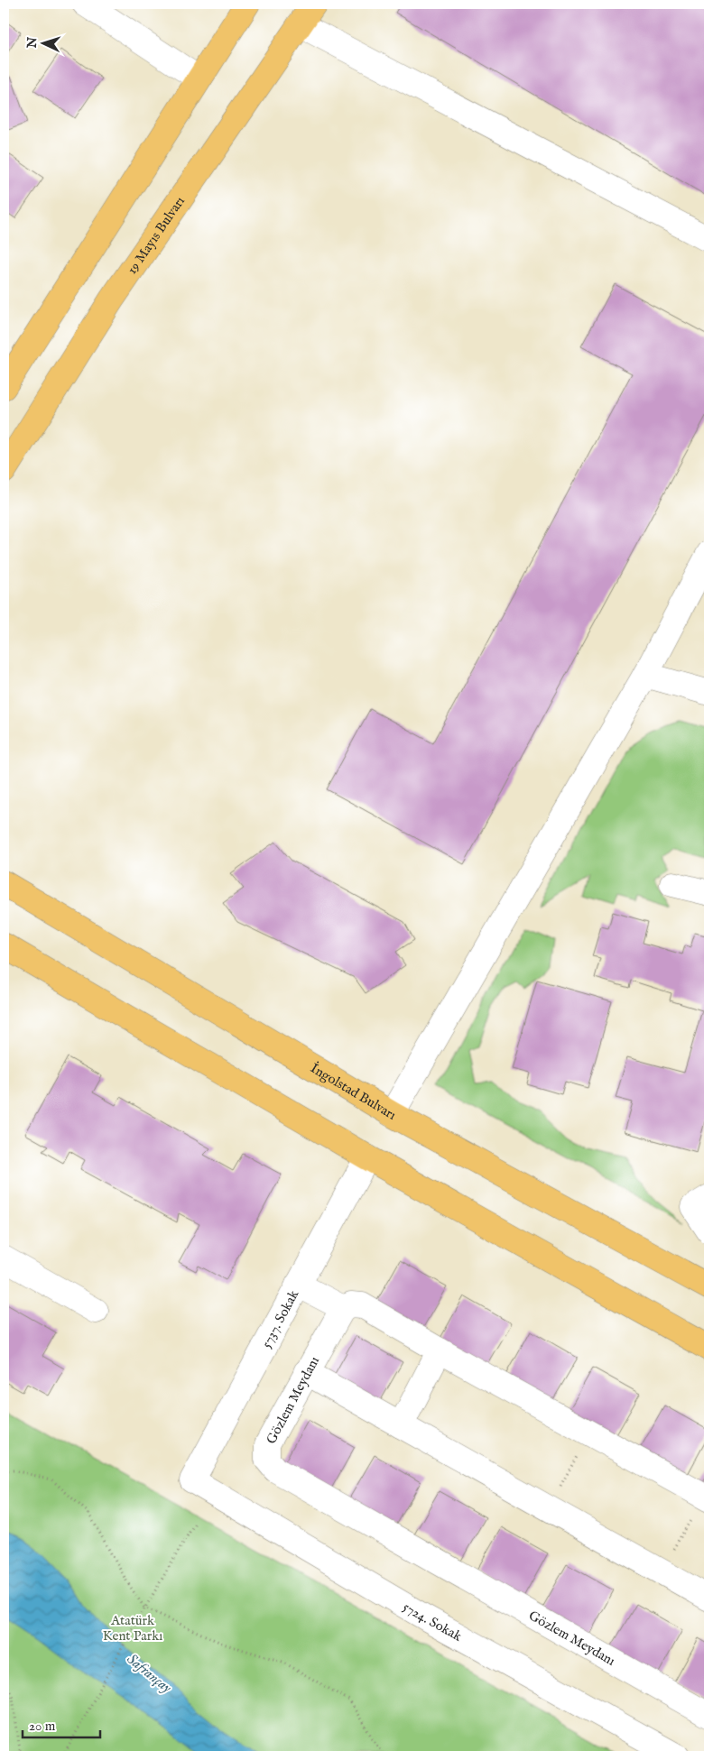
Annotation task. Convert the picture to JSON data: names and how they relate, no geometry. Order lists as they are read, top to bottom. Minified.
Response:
{"streets":{"main road":["19 Mayıs Bulvarı","İngolstad Bulvarı"],"street":["5737. Sokak","Gözlem Meydanı","5724. Sokak"]},"crossings":[["5737. Sokak","5724. Sokak"]],"water":["Safrançay"],"parks":["Atatürk Kent Parkı"],"scale_bar":"20 m","north":"left"}
